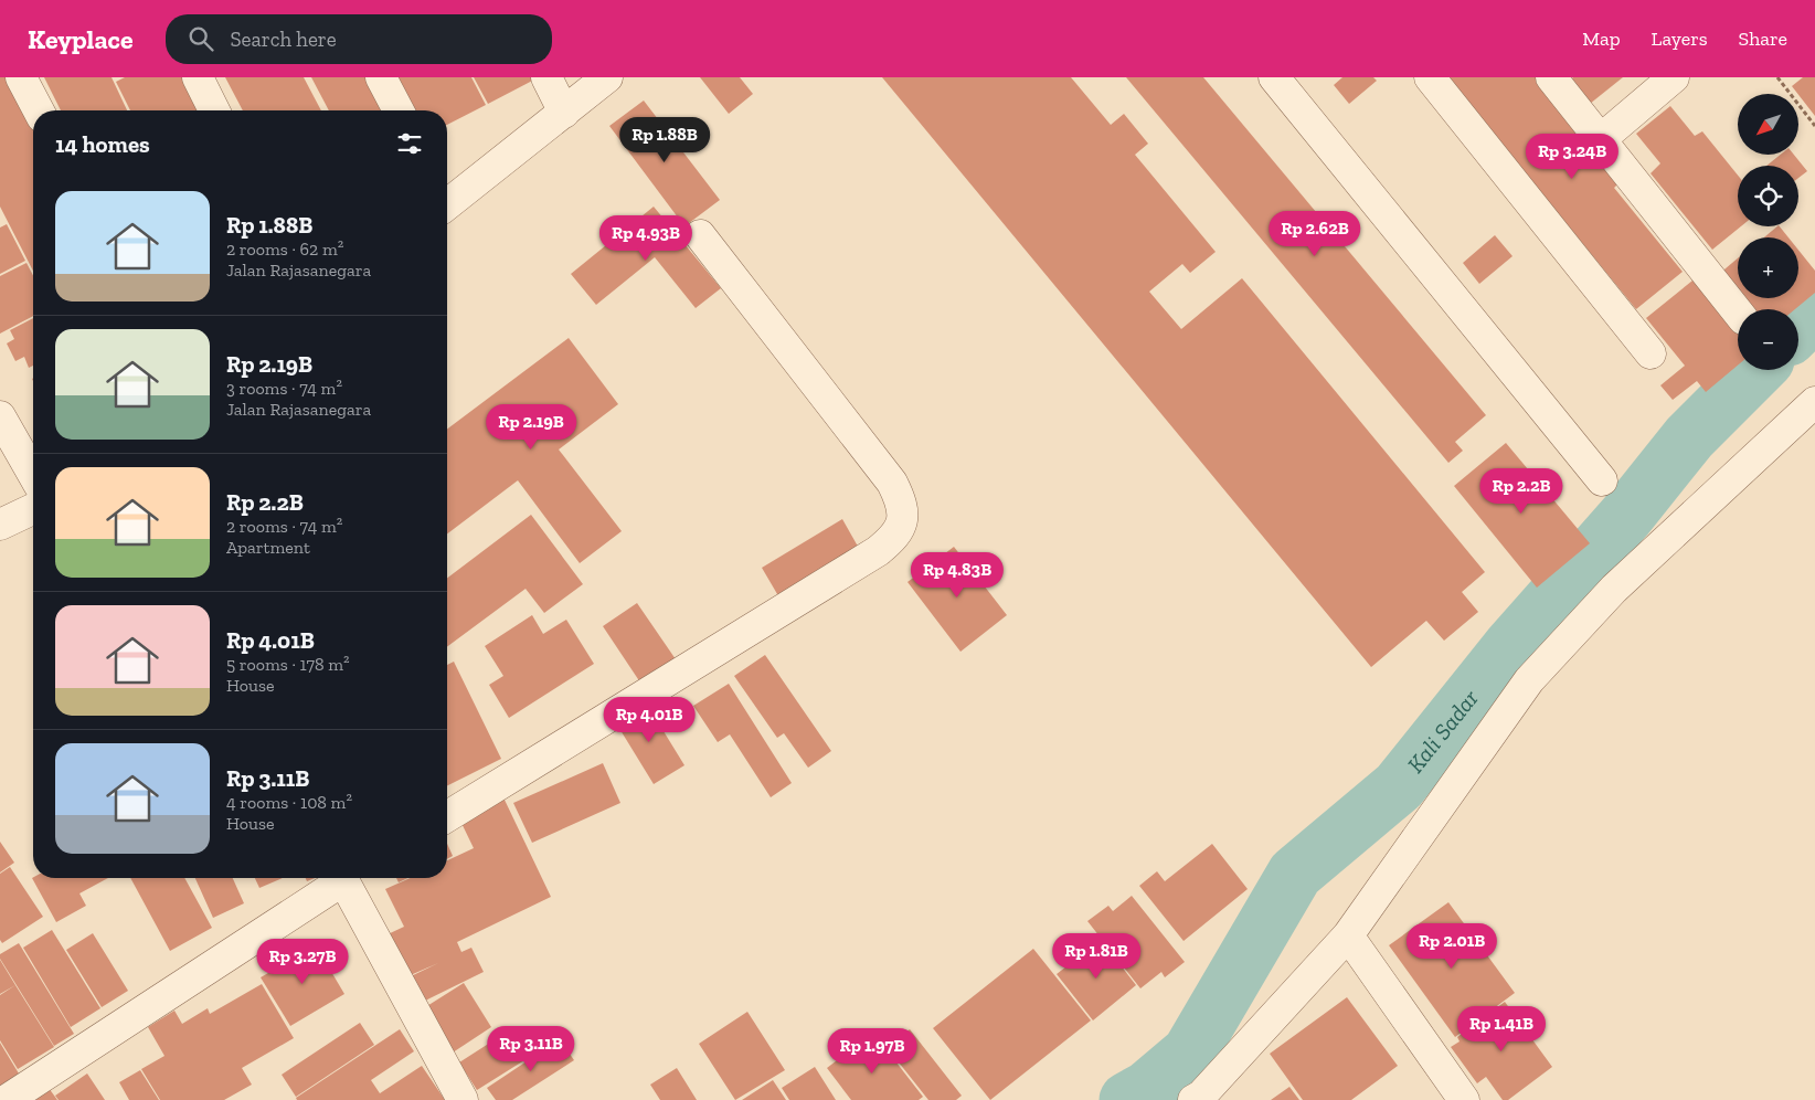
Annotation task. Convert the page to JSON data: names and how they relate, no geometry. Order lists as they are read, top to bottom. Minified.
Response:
{"water":["Kali Sadar"],"north":"bottom left","page":{"header":"Keyplace","search":"Search here","nav":["Map","Layers","Share"],"map_buttons":["+","−"],"heading":"14 homes","price":["Rp 1.88B","Rp 3.24B","Rp 2.62B","Rp 4.93B","Rp 2.19B","Rp 2.2B","Rp 4.83B","Rp 4.01B","Rp 2.01B","Rp 1.81B","Rp 3.27B","Rp 1.41B","Rp 3.11B","Rp 1.97B"],"list":[{"name":"Rp 1.88B","note":"2 rooms · 62 m² · Jalan Rajasanegara"},{"name":"Rp 2.19B","note":"3 rooms · 74 m² · Jalan Rajasanegara"},{"name":"Rp 2.2B","note":"2 rooms · 74 m² · Apartment"},{"name":"Rp 4.01B","note":"5 rooms · 178 m² · House"},{"name":"Rp 3.11B","note":"4 rooms · 108 m² · House"}]}}
